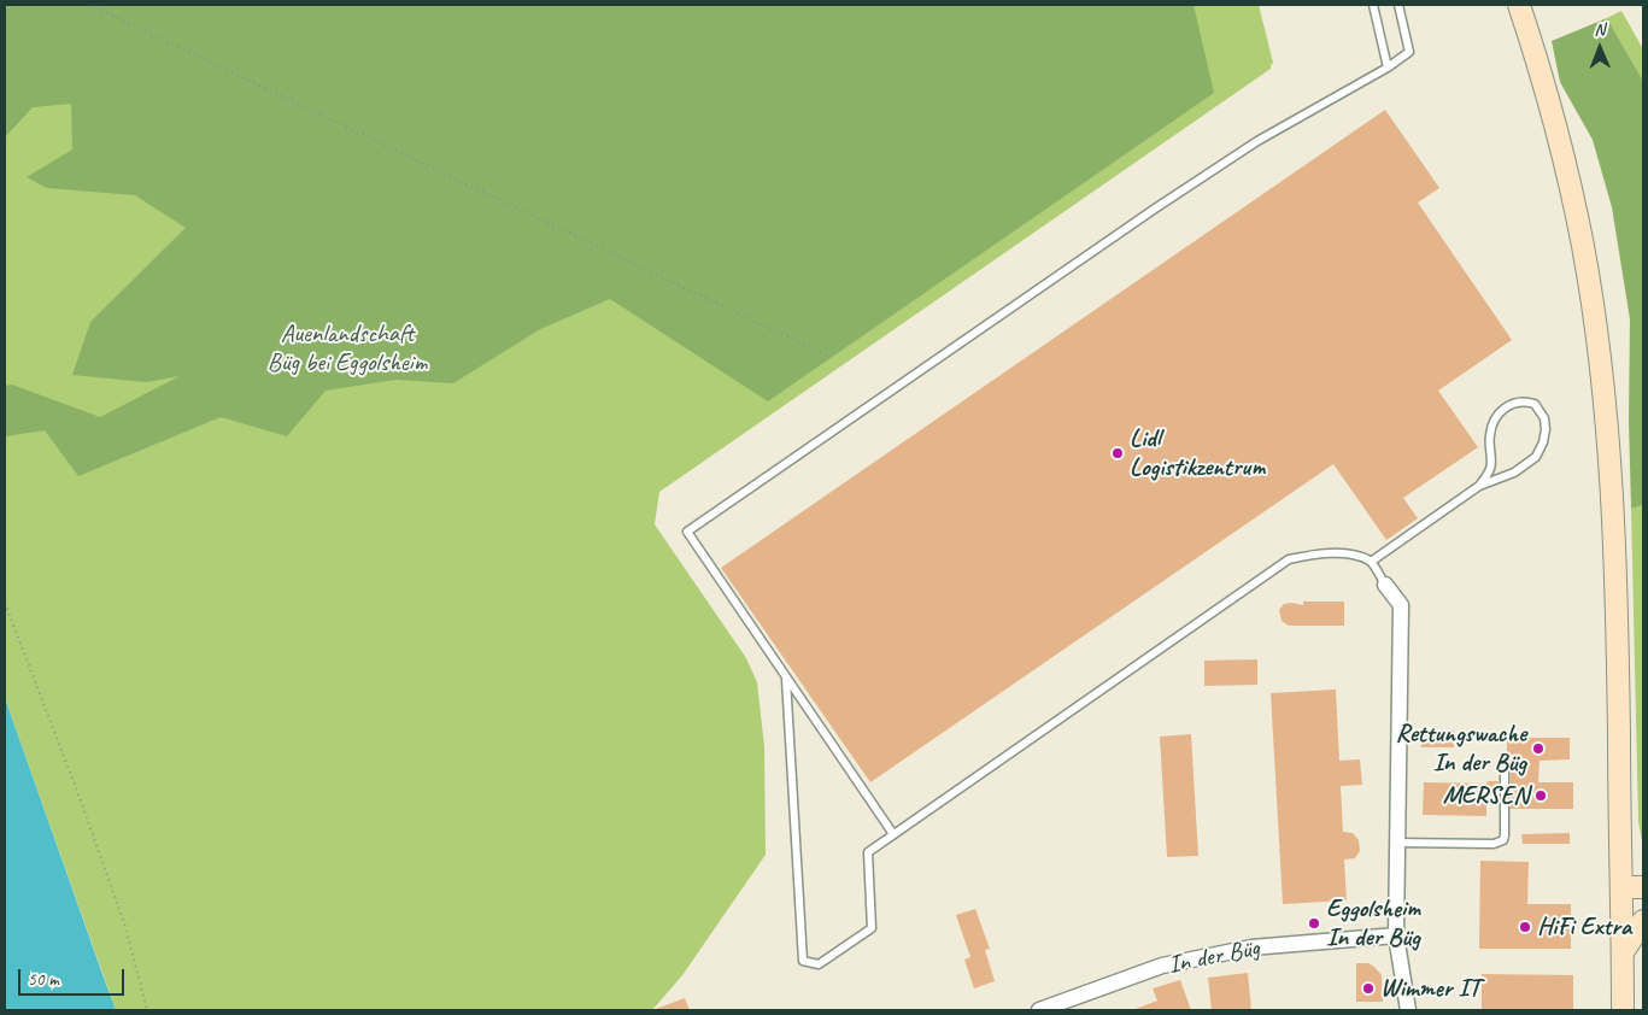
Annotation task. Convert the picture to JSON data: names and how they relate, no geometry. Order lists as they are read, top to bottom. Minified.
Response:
{"streets":{"street":["In der Büg"]},"parks":["Auenlandschaft Büg bei Eggolsheim"],"places":["Lidl Logistikzentrum","Rettungswache In der Büg","MERSEN","Eggolsheim In der Büg","HiFi Extra","Wimmer IT"],"scale_bar":"50 m","north":"top"}
